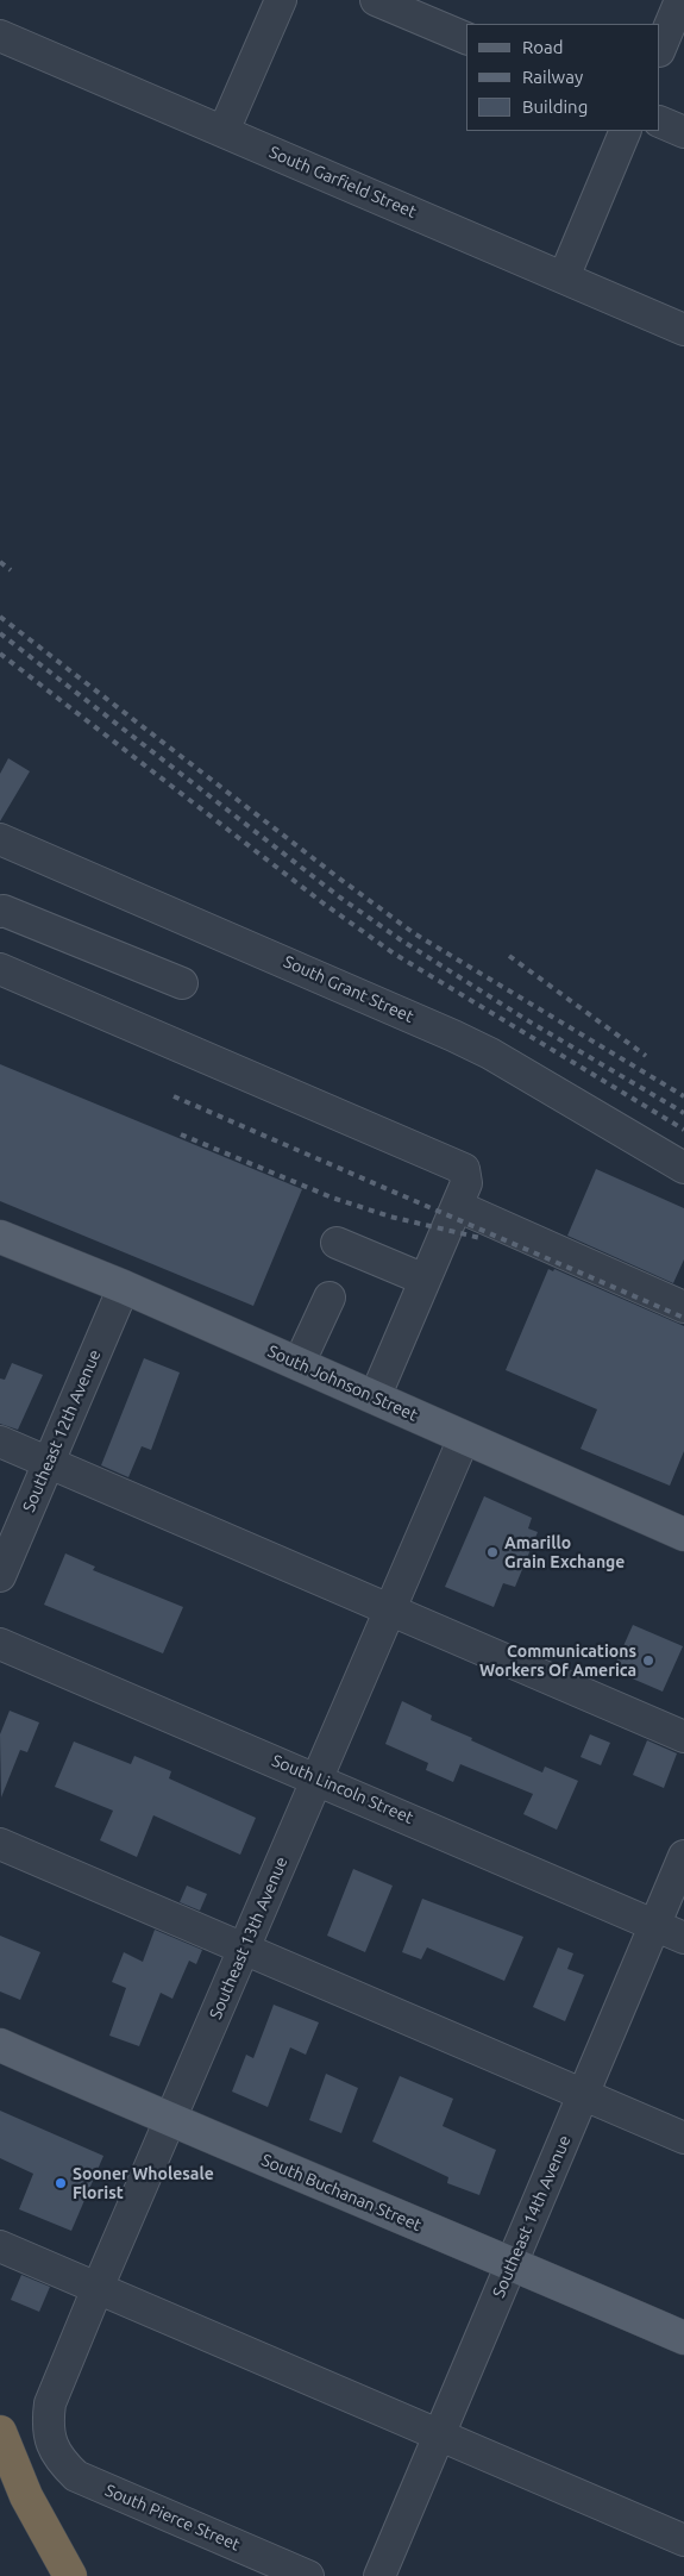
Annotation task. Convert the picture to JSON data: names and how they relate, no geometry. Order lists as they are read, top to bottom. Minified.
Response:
{"streets":{"main road":["South Johnson Street","South Buchanan Street"],"street":["South Garfield Street","South Grant Street","Southeast 12th Avenue","South Lincoln Street","Southeast 13th Avenue","Southeast 14th Avenue","South Pierce Street"]},"crossings":[["South Johnson Street","Southeast 12th Avenue"],["South Johnson Street","Southeast 13th Avenue"],["South Lincoln Street","Southeast 13th Avenue"],["South Lincoln Street","Southeast 14th Avenue"],["Southeast 13th Avenue","South Buchanan Street"],["Southeast 13th Avenue","South Pierce Street"],["South Buchanan Street","Southeast 14th Avenue"]],"places":["Amarillo Grain Exchange","Communications Workers Of America","Sooner Wholesale Florist"],"legend":["Road","Railway","Building"]}
